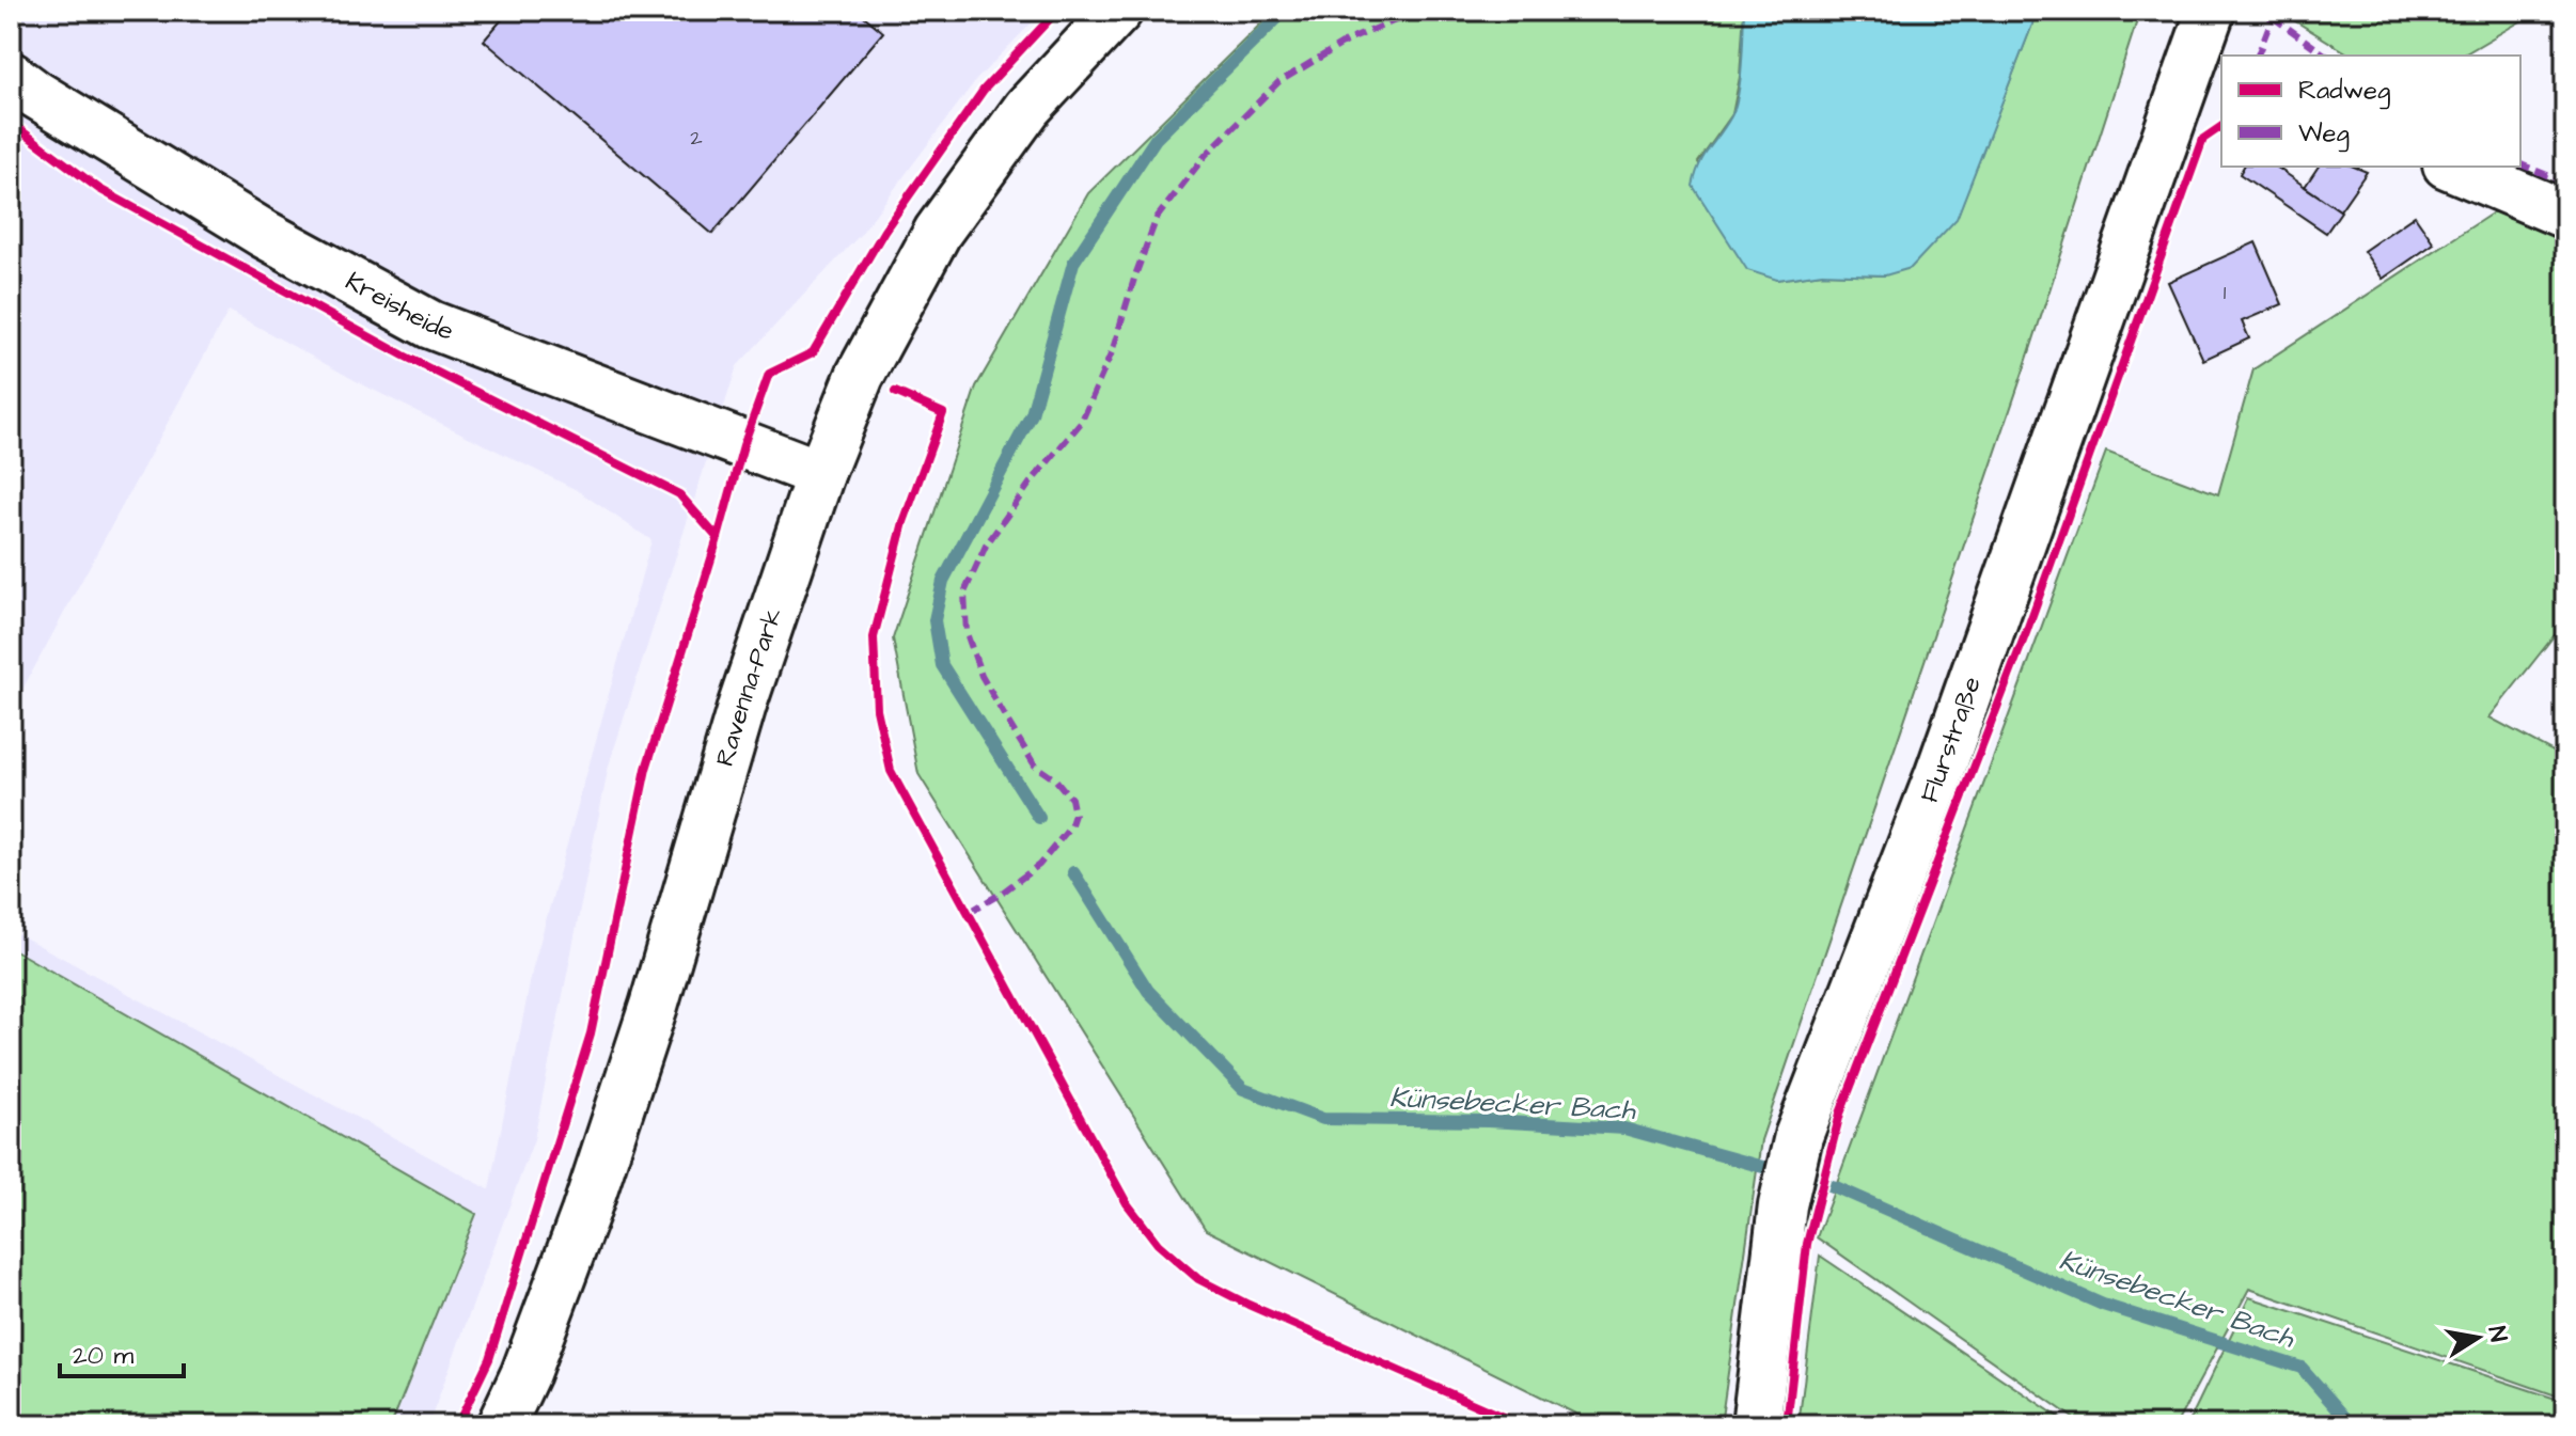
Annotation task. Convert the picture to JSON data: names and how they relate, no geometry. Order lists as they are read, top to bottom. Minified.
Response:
{"streets":{"street":["Kreisheide","Ravenna-Park","Flurstraße"]},"crossings":[["Kreisheide","Ravenna-Park"]],"water":["Künsebecker Bach"],"house_numbers":["2","1"],"legend":["Radweg","Weg"],"scale_bar":"20 m","north":"right"}
